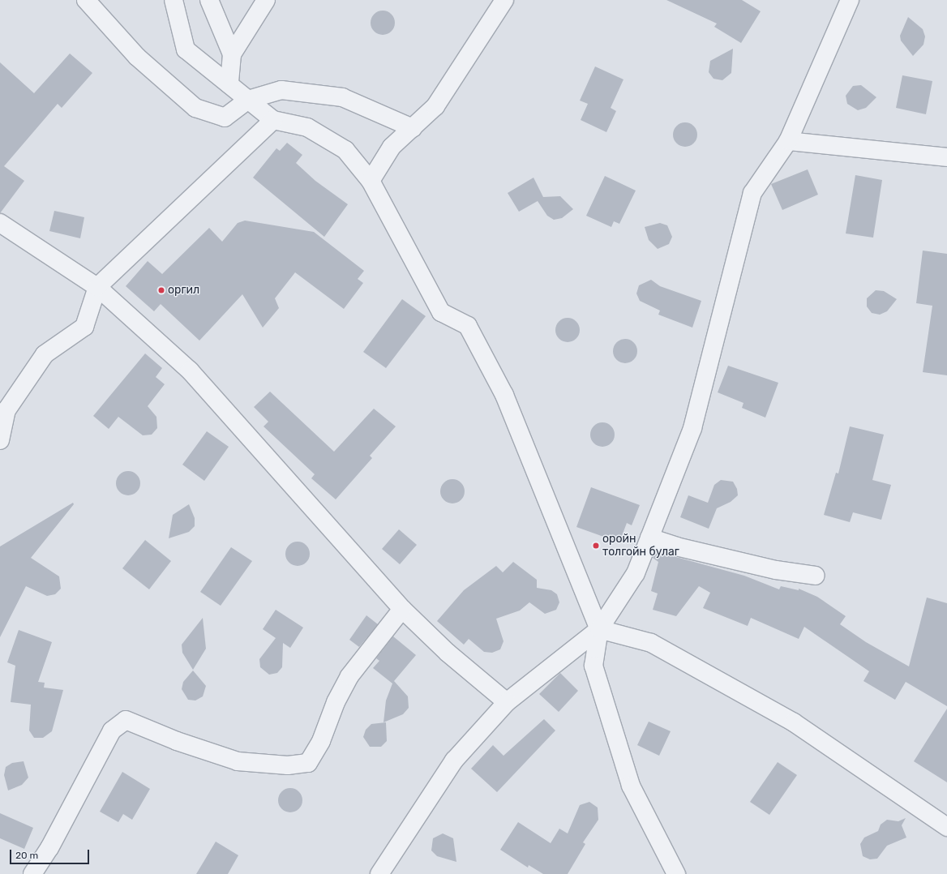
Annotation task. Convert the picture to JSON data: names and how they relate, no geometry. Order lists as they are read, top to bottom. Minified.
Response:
{"places":["оргил","оройн толгойн булаг"],"scale_bar":"20 m"}
